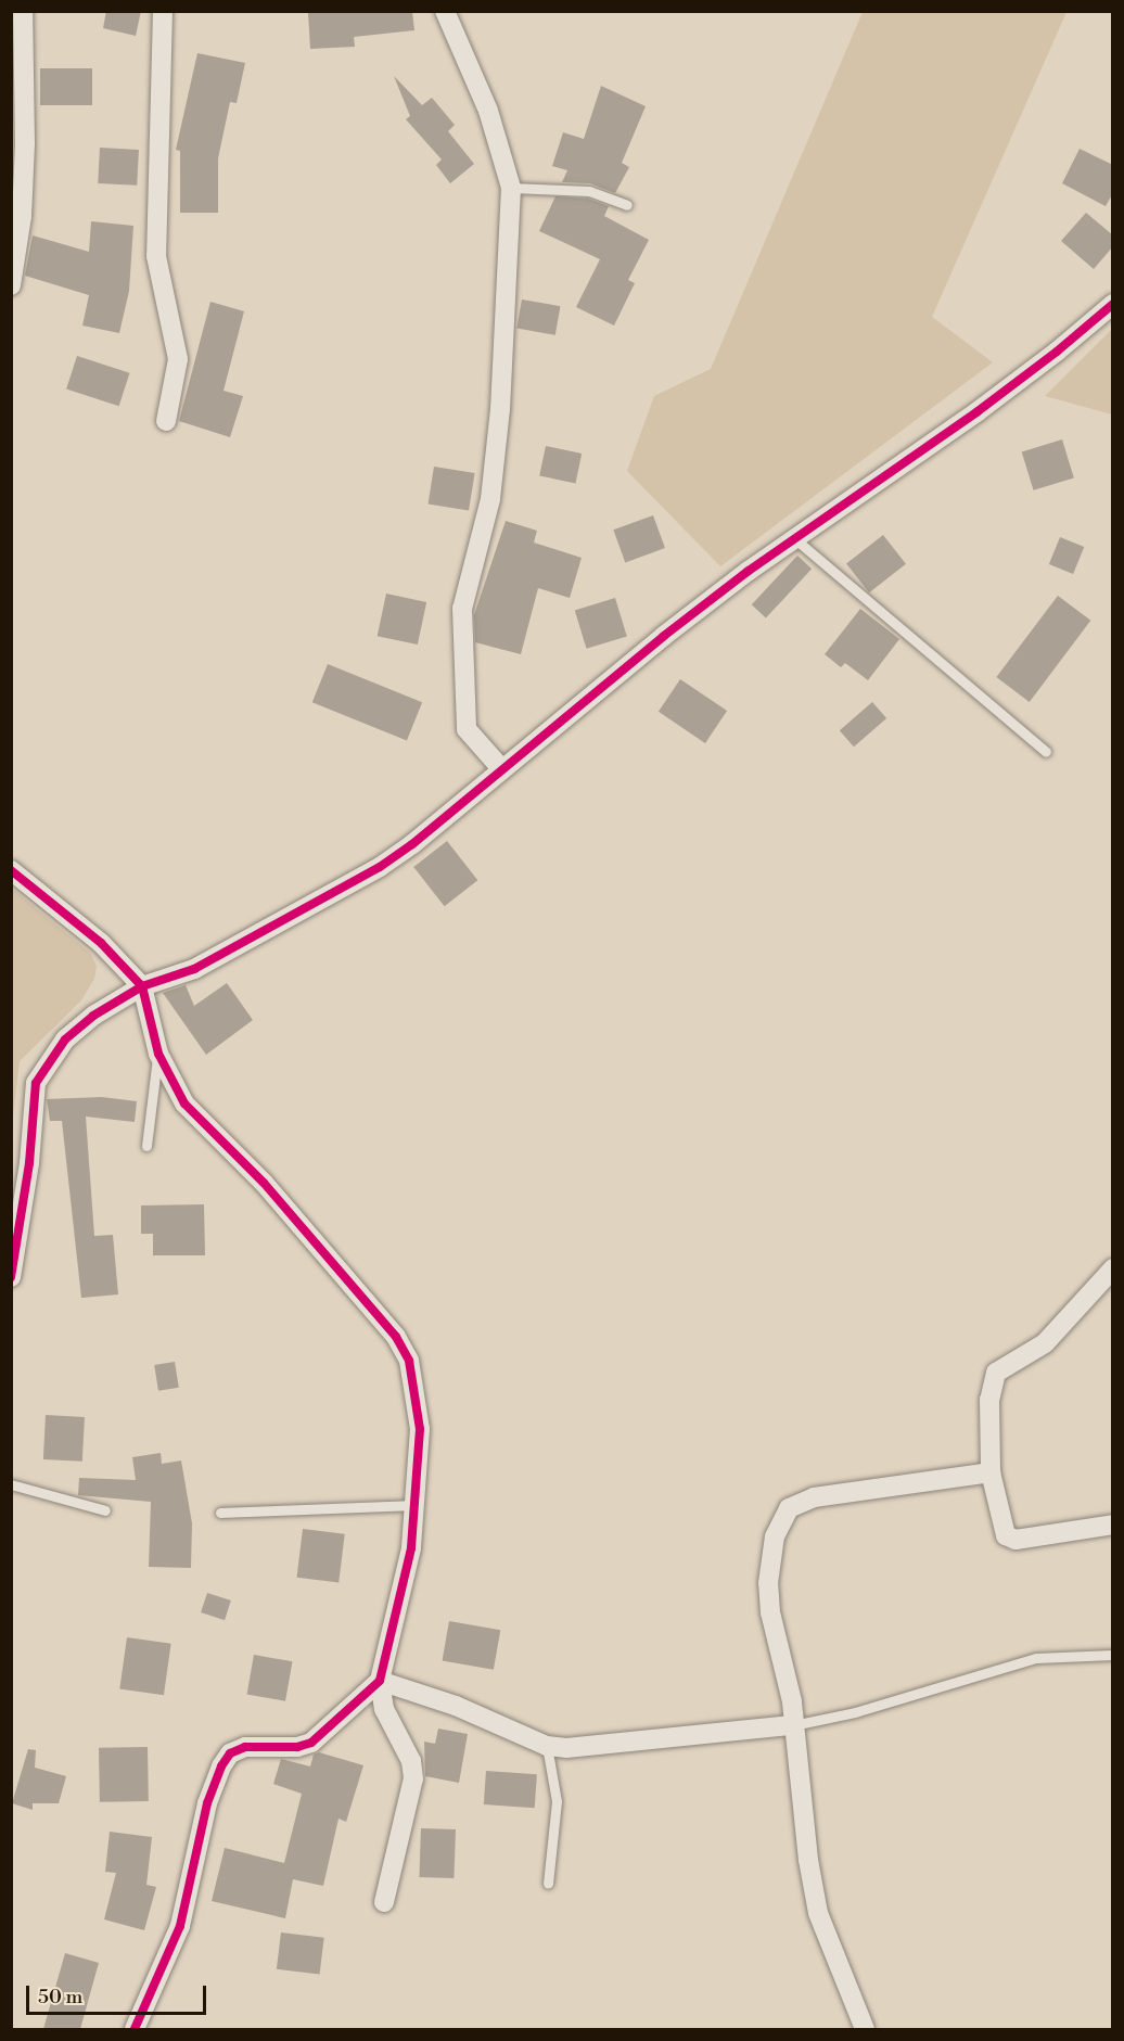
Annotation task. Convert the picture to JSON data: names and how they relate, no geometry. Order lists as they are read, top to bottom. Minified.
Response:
{"scale_bar":"50 m"}
